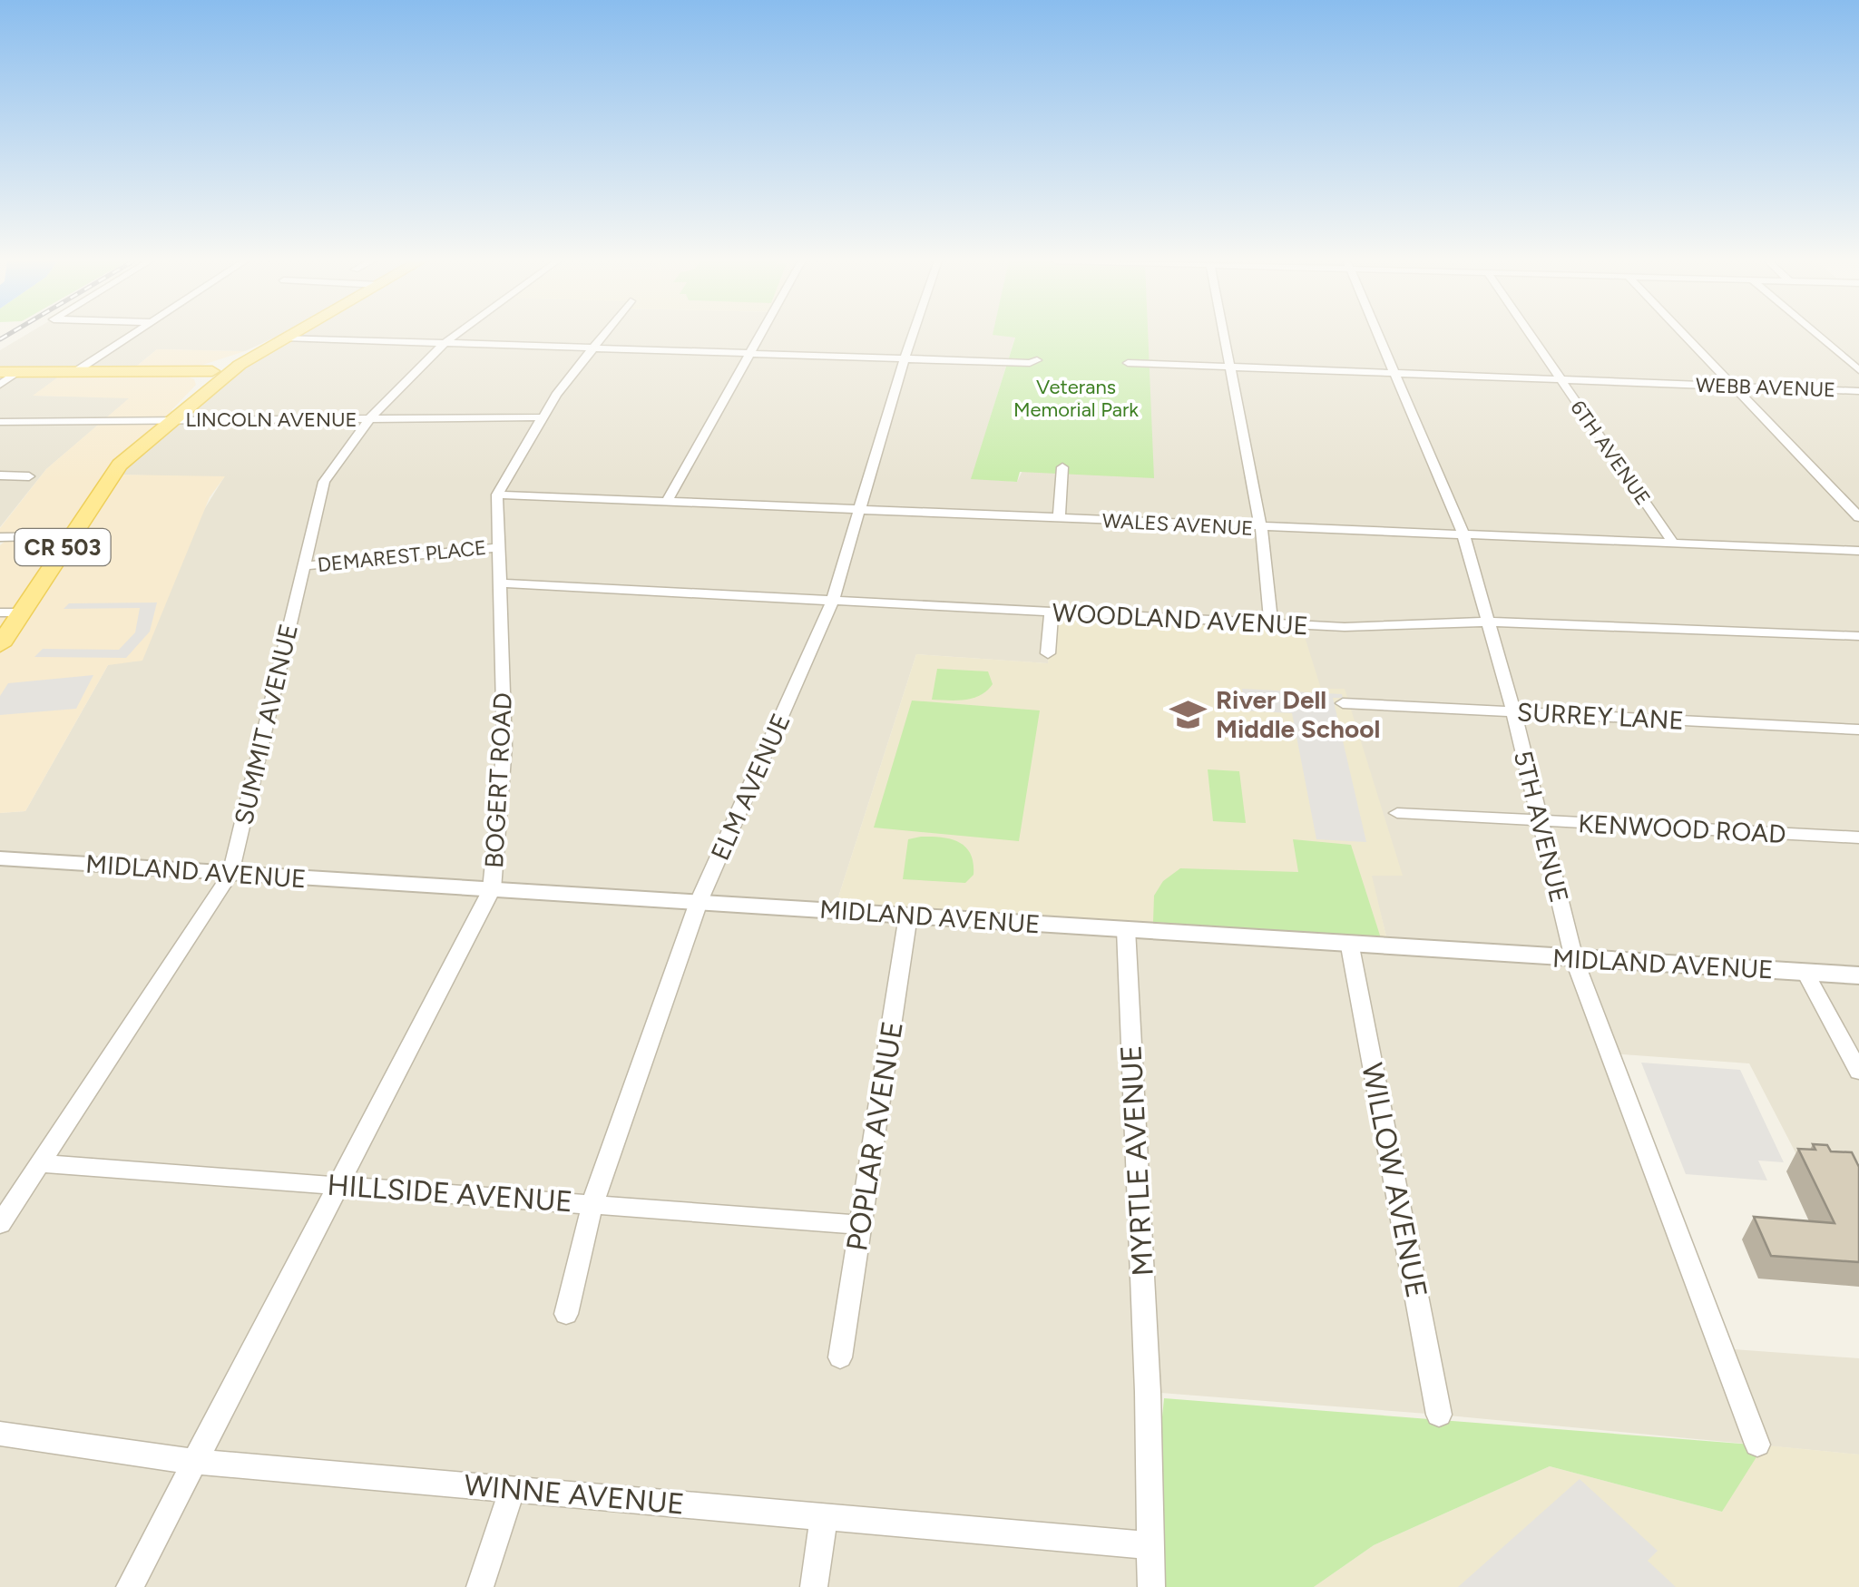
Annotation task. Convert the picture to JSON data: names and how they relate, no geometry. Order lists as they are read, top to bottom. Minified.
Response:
{"streets":{"main road":["CR 503"],"street":["WEBB AVENUE","LINCOLN AVENUE","6TH AVENUE","WALES AVENUE","DEMAREST PLACE","WOODLAND AVENUE","SURREY LANE","SUMMIT AVENUE","BOGERT ROAD","ELM AVENUE","5TH AVENUE","KENWOOD ROAD","MIDLAND AVENUE","POPLAR AVENUE","MYRTLE AVENUE","WILLOW AVENUE","HILLSIDE AVENUE","WINNE AVENUE"]},"crossings":[["WEBB AVENUE","6TH AVENUE"],["WEBB AVENUE","5TH AVENUE"],["LINCOLN AVENUE","CR 503"],["LINCOLN AVENUE","SUMMIT AVENUE"],["6TH AVENUE","WALES AVENUE"],["WALES AVENUE","BOGERT ROAD"],["WALES AVENUE","ELM AVENUE"],["WALES AVENUE","5TH AVENUE"],["DEMAREST PLACE","SUMMIT AVENUE"],["DEMAREST PLACE","BOGERT ROAD"],["WOODLAND AVENUE","BOGERT ROAD"],["WOODLAND AVENUE","ELM AVENUE"],["WOODLAND AVENUE","5TH AVENUE"],["SURREY LANE","5TH AVENUE"],["SUMMIT AVENUE","MIDLAND AVENUE"],["SUMMIT AVENUE","HILLSIDE AVENUE"],["BOGERT ROAD","MIDLAND AVENUE"],["BOGERT ROAD","HILLSIDE AVENUE"],["BOGERT ROAD","WINNE AVENUE"],["ELM AVENUE","MIDLAND AVENUE"],["ELM AVENUE","HILLSIDE AVENUE"],["5TH AVENUE","KENWOOD ROAD"],["5TH AVENUE","MIDLAND AVENUE"],["MIDLAND AVENUE","POPLAR AVENUE"],["MIDLAND AVENUE","MYRTLE AVENUE"],["MIDLAND AVENUE","WILLOW AVENUE"],["POPLAR AVENUE","HILLSIDE AVENUE"],["MYRTLE AVENUE","WINNE AVENUE"]],"parks":["Veterans Memorial Park"],"places":{"school or university":["River Dell Middle School"]}}
